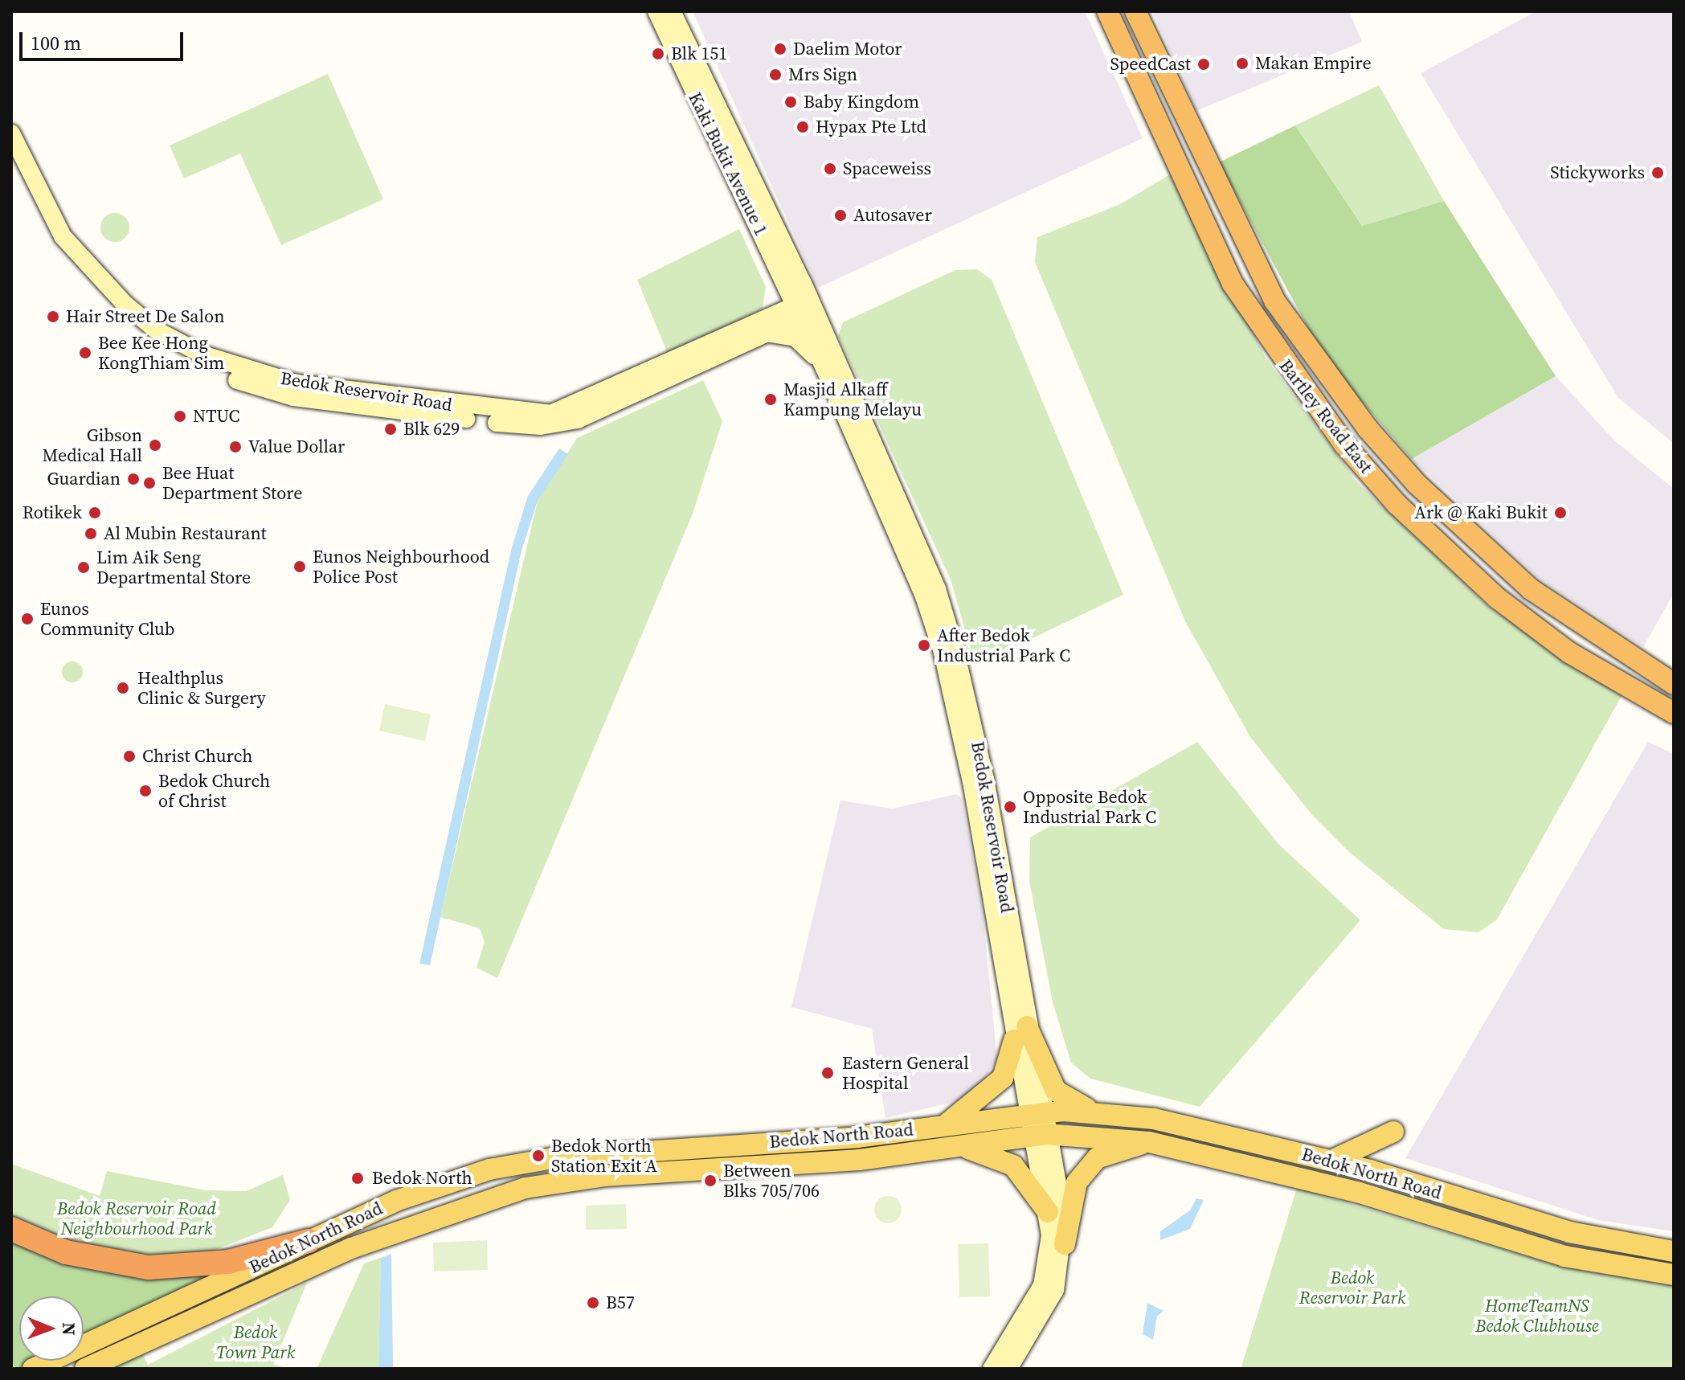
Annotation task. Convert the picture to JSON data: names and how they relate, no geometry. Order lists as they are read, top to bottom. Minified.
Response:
{"streets":{"highway":["Bartley Road East"],"main road":["Kaki Bukit Avenue 1","Bedok Reservoir Road","Bedok North Road"]},"crossings":[["Kaki Bukit Avenue 1","Bedok Reservoir Road"],["Bedok Reservoir Road","Bedok North Road"]],"parks":["Bedok Reservoir Road Neighbourhood Park","Bedok Reservoir Park","HomeTeamNS Bedok Clubhouse","Bedok Town Park"],"places":["Daelim Motor","Blk 151","Makan Empire","SpeedCast","Mrs Sign","Baby Kingdom","Hypax Pte Ltd","Spaceweiss","Stickyworks","Autosaver","Hair Street De Salon","Bee Kee Hong KongThiam Sim","Masjid Alkaff Kampung Melayu","NTUC","Blk 629","Gibson Medical Hall","Value Dollar","Guardian","Bee Huat Department Store","Rotikek","Ark @ Kaki Bukit","Al Mubin Restaurant","Eunos Neighbourhood Police Post","Lim Aik Seng Departmental Store","Eunos Community Club","After Bedok Industrial Park C","Healthplus Clinic & Surgery","Christ Church","Bedok Church of Christ","Opposite Bedok Industrial Park C","Eastern General Hospital","Bedok North Station Exit A","Bedok North","Between Blks 705/706","B57"],"scale_bar":"100 m","north":"right"}
